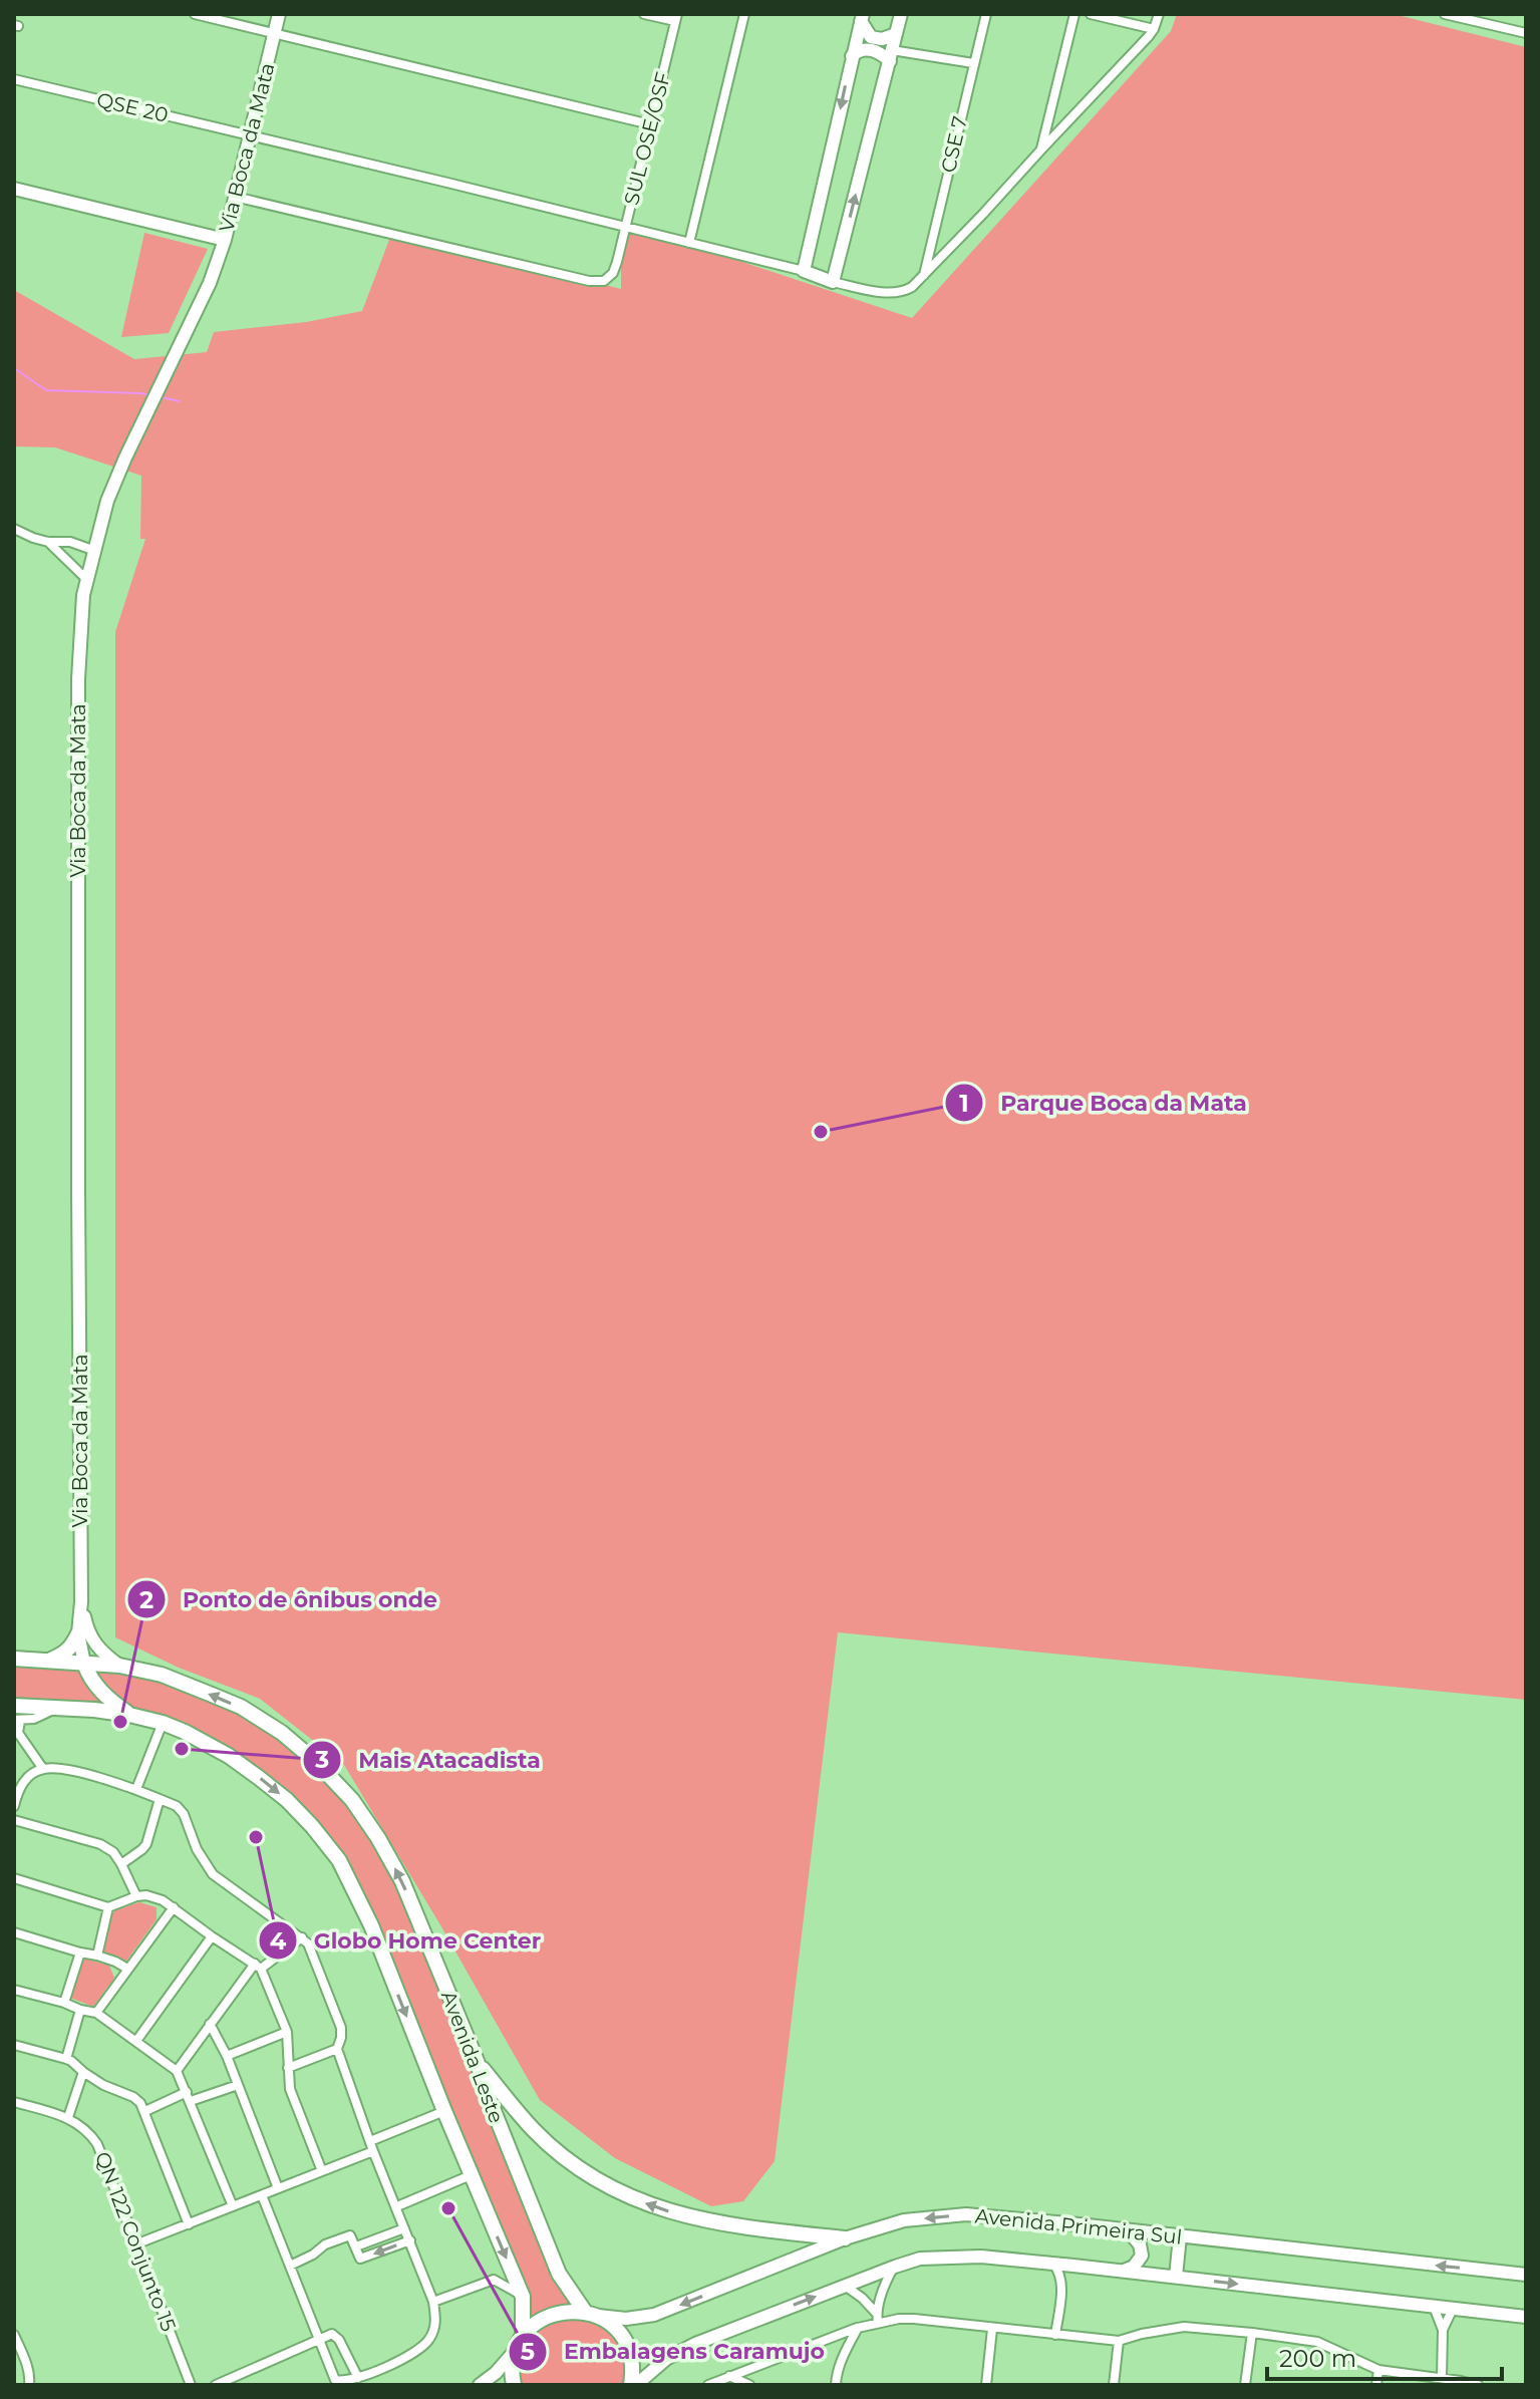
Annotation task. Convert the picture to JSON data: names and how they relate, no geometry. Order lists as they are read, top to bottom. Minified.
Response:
{"streets":{"main road":["Avenida Leste"],"street":["QSE 20","SUL OSE/OSF","CSE 7","Via Boca da Mata","Avenida Primeira Sul","QN 122 Conjunto 15"]},"crossings":[["QSE 20","SUL OSE/OSF"],["QSE 20","Via Boca da Mata"],["SUL OSE/OSF","Via Boca da Mata"],["Via Boca da Mata","Avenida Leste"],["Avenida Leste","Avenida Primeira Sul"]],"places":["Parque Boca da Mata","Ponto de ônibus onde","Mais Atacadista","Globo Home Center","Embalagens Caramujo"],"scale_bar":"200 m"}
